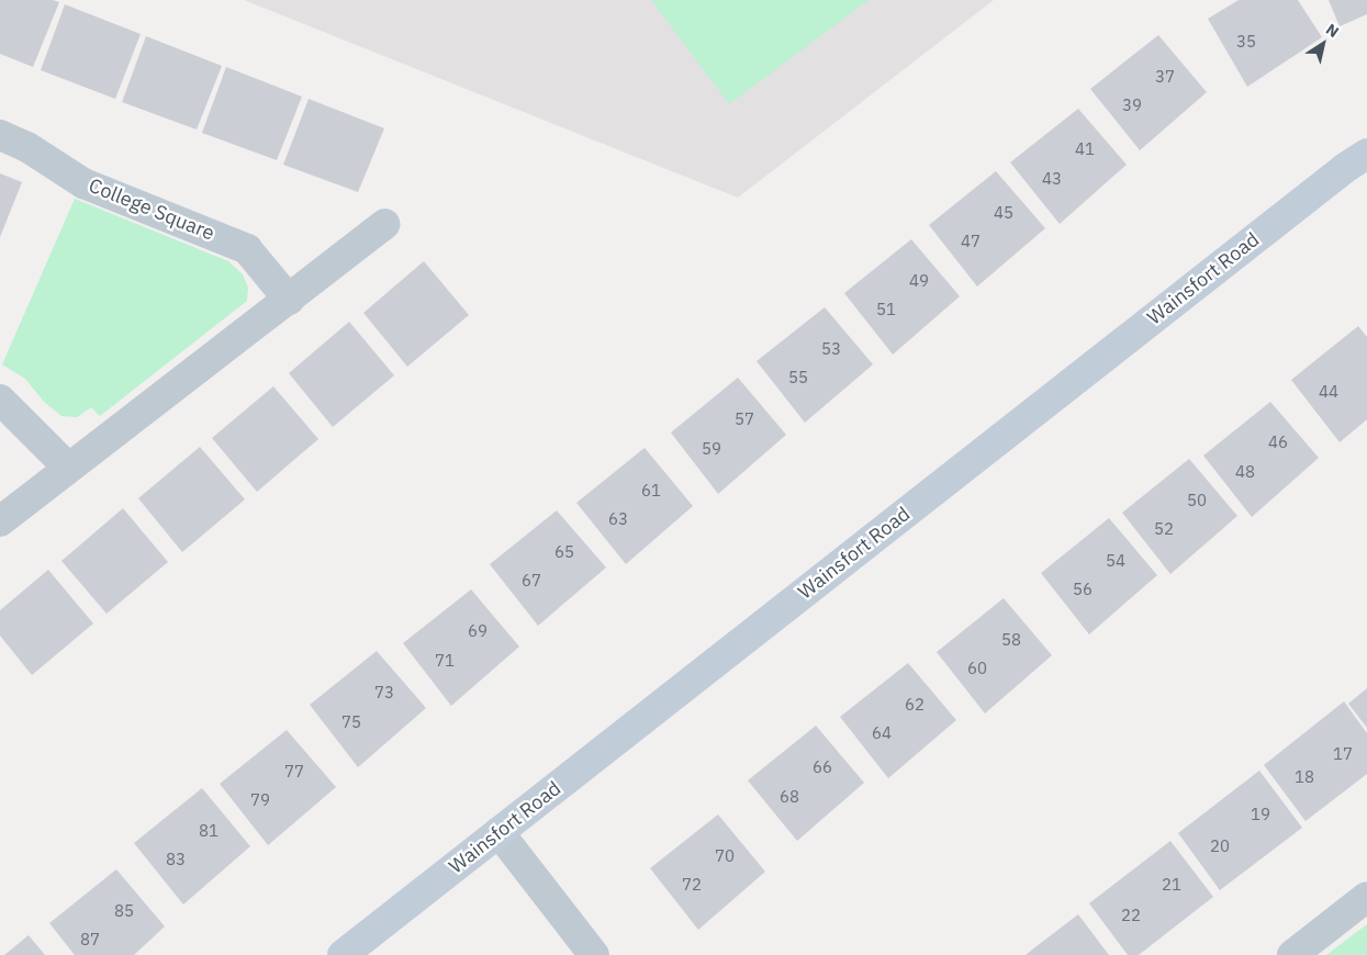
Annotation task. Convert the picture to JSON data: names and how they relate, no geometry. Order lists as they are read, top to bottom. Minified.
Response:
{"streets":{"main road":["Wainsfort Road"],"street":["College Square"]},"house_numbers":["35","37","39","41","43","45","47","49","51","53","55","44","57","46","59","48","61","50","63","52","65","54","67","56","69","58","71","60","73","62","75","64","17","66","77","18","68","79","19","81","20","70","83","72","21","85","22","87"],"north":"top right"}
